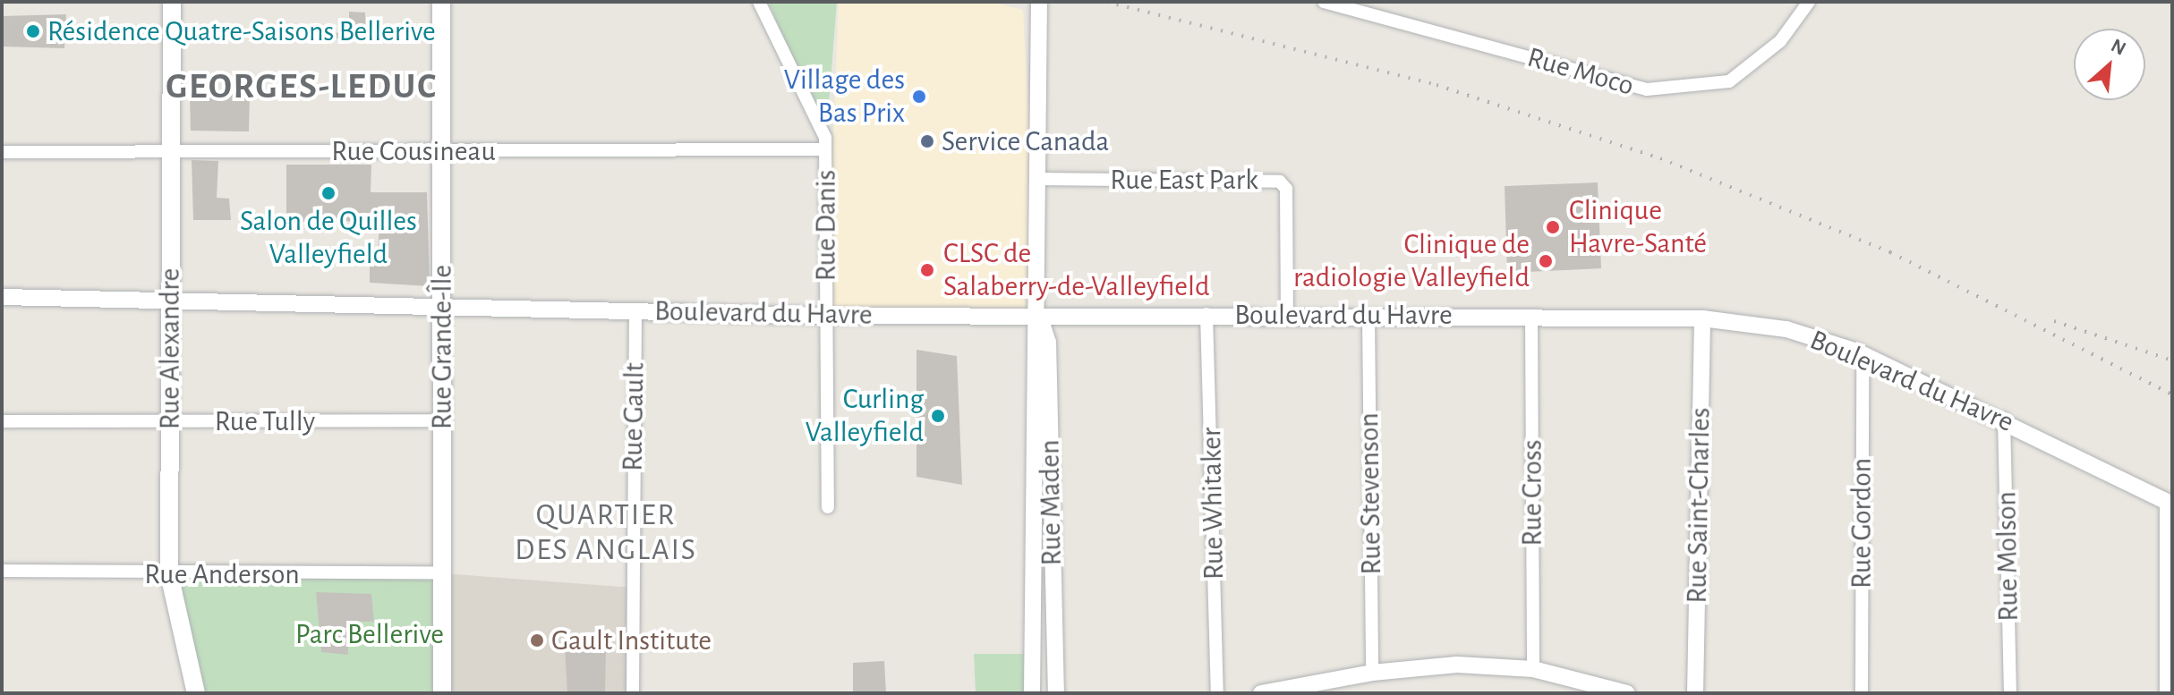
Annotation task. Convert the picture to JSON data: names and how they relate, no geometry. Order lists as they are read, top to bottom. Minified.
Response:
{"streets":{"main road":["Rue Grande-Île","Rue Alexandre"],"street":["Rue Moco","Rue Cousineau","Rue East Park","Rue Danis","Boulevard du Havre","Rue Gault","Rue Tully","Rue Cross","Rue Stevenson","Rue Maden","Rue Whitaker","Rue Saint-Charles","Rue Gordon","Rue Molson","Rue Anderson"]},"crossings":[["Rue Cousineau","Rue Danis"],["Rue Cousineau","Rue Grande-Île"],["Rue Cousineau","Rue Alexandre"],["Rue East Park","Boulevard du Havre"],["Rue East Park","Rue Maden"],["Rue Danis","Boulevard du Havre"],["Boulevard du Havre","Rue Grande-Île"],["Boulevard du Havre","Rue Alexandre"],["Boulevard du Havre","Rue Gault"],["Boulevard du Havre","Rue Cross"],["Boulevard du Havre","Rue Stevenson"],["Boulevard du Havre","Rue Maden"],["Boulevard du Havre","Rue Whitaker"],["Boulevard du Havre","Rue Saint-Charles"],["Boulevard du Havre","Rue Gordon"],["Boulevard du Havre","Rue Molson"],["Rue Grande-Île","Rue Tully"],["Rue Grande-Île","Rue Anderson"],["Rue Alexandre","Rue Tully"],["Rue Alexandre","Rue Anderson"]],"districts":["GEORGES-LEDUC","QUARTIER DES ANGLAIS"],"parks":["Parc Bellerive"],"places":["Résidence Quatre-Saisons Bellerive","Village des Bas Prix","Service Canada","Salon de Quilles Valleyfield","Clinique Havre-Santé","Clinique de radiologie Valleyfield","CLSC de Salaberry-de-Valleyfield","Curling Valleyfield","Gault Institute"],"north":"top right"}
